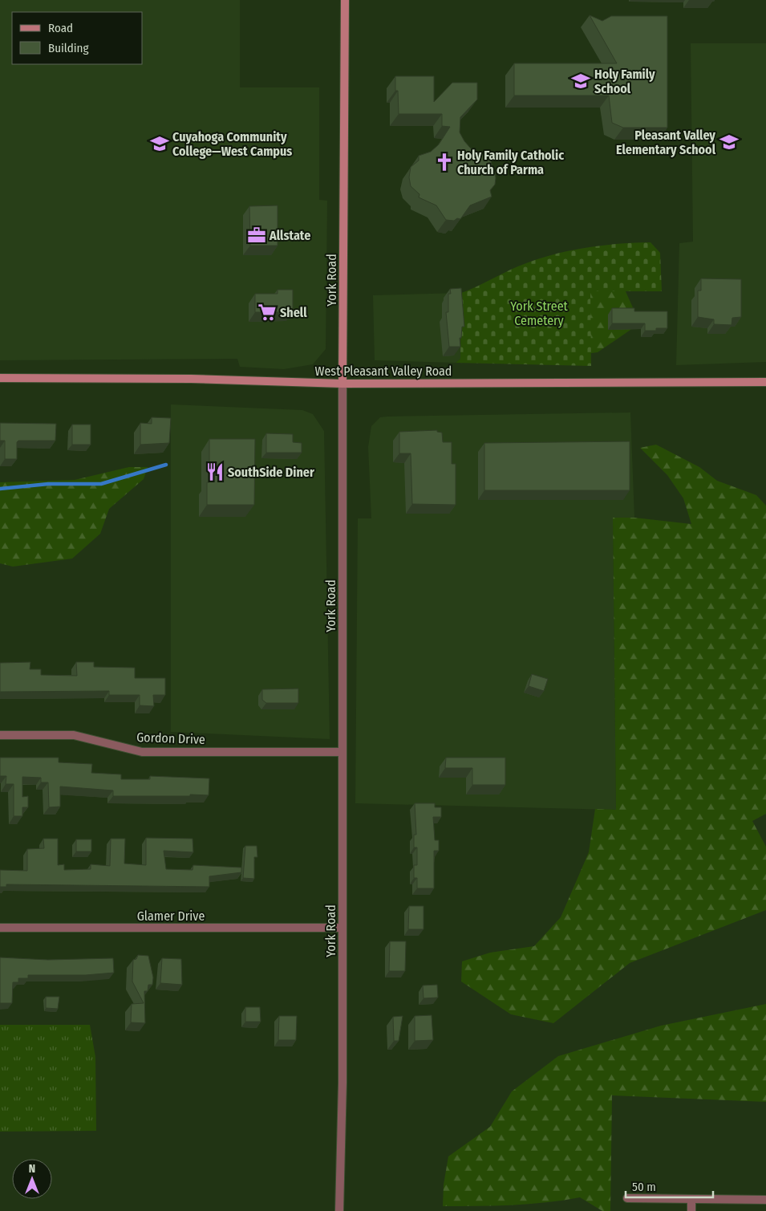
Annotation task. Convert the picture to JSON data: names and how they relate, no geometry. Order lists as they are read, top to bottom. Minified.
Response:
{"streets":{"main road":["York Road","West Pleasant Valley Road"],"street":["Gordon Drive","Glamer Drive"]},"crossings":[["York Road","West Pleasant Valley Road"],["York Road","Gordon Drive"],["York Road","Glamer Drive"]],"parks":["York Street Cemetery"],"places":{"school or university":["Holy Family School","Pleasant Valley Elementary School","Cuyahoga Community College—West Campus"],"church":["Holy Family Catholic Church of Parma"],"office":["Allstate"],"supermarket":["Shell"],"restaurant":["SouthSide Diner"]},"legend":["Road","Building"],"scale_bar":"50 m","north":"top"}
